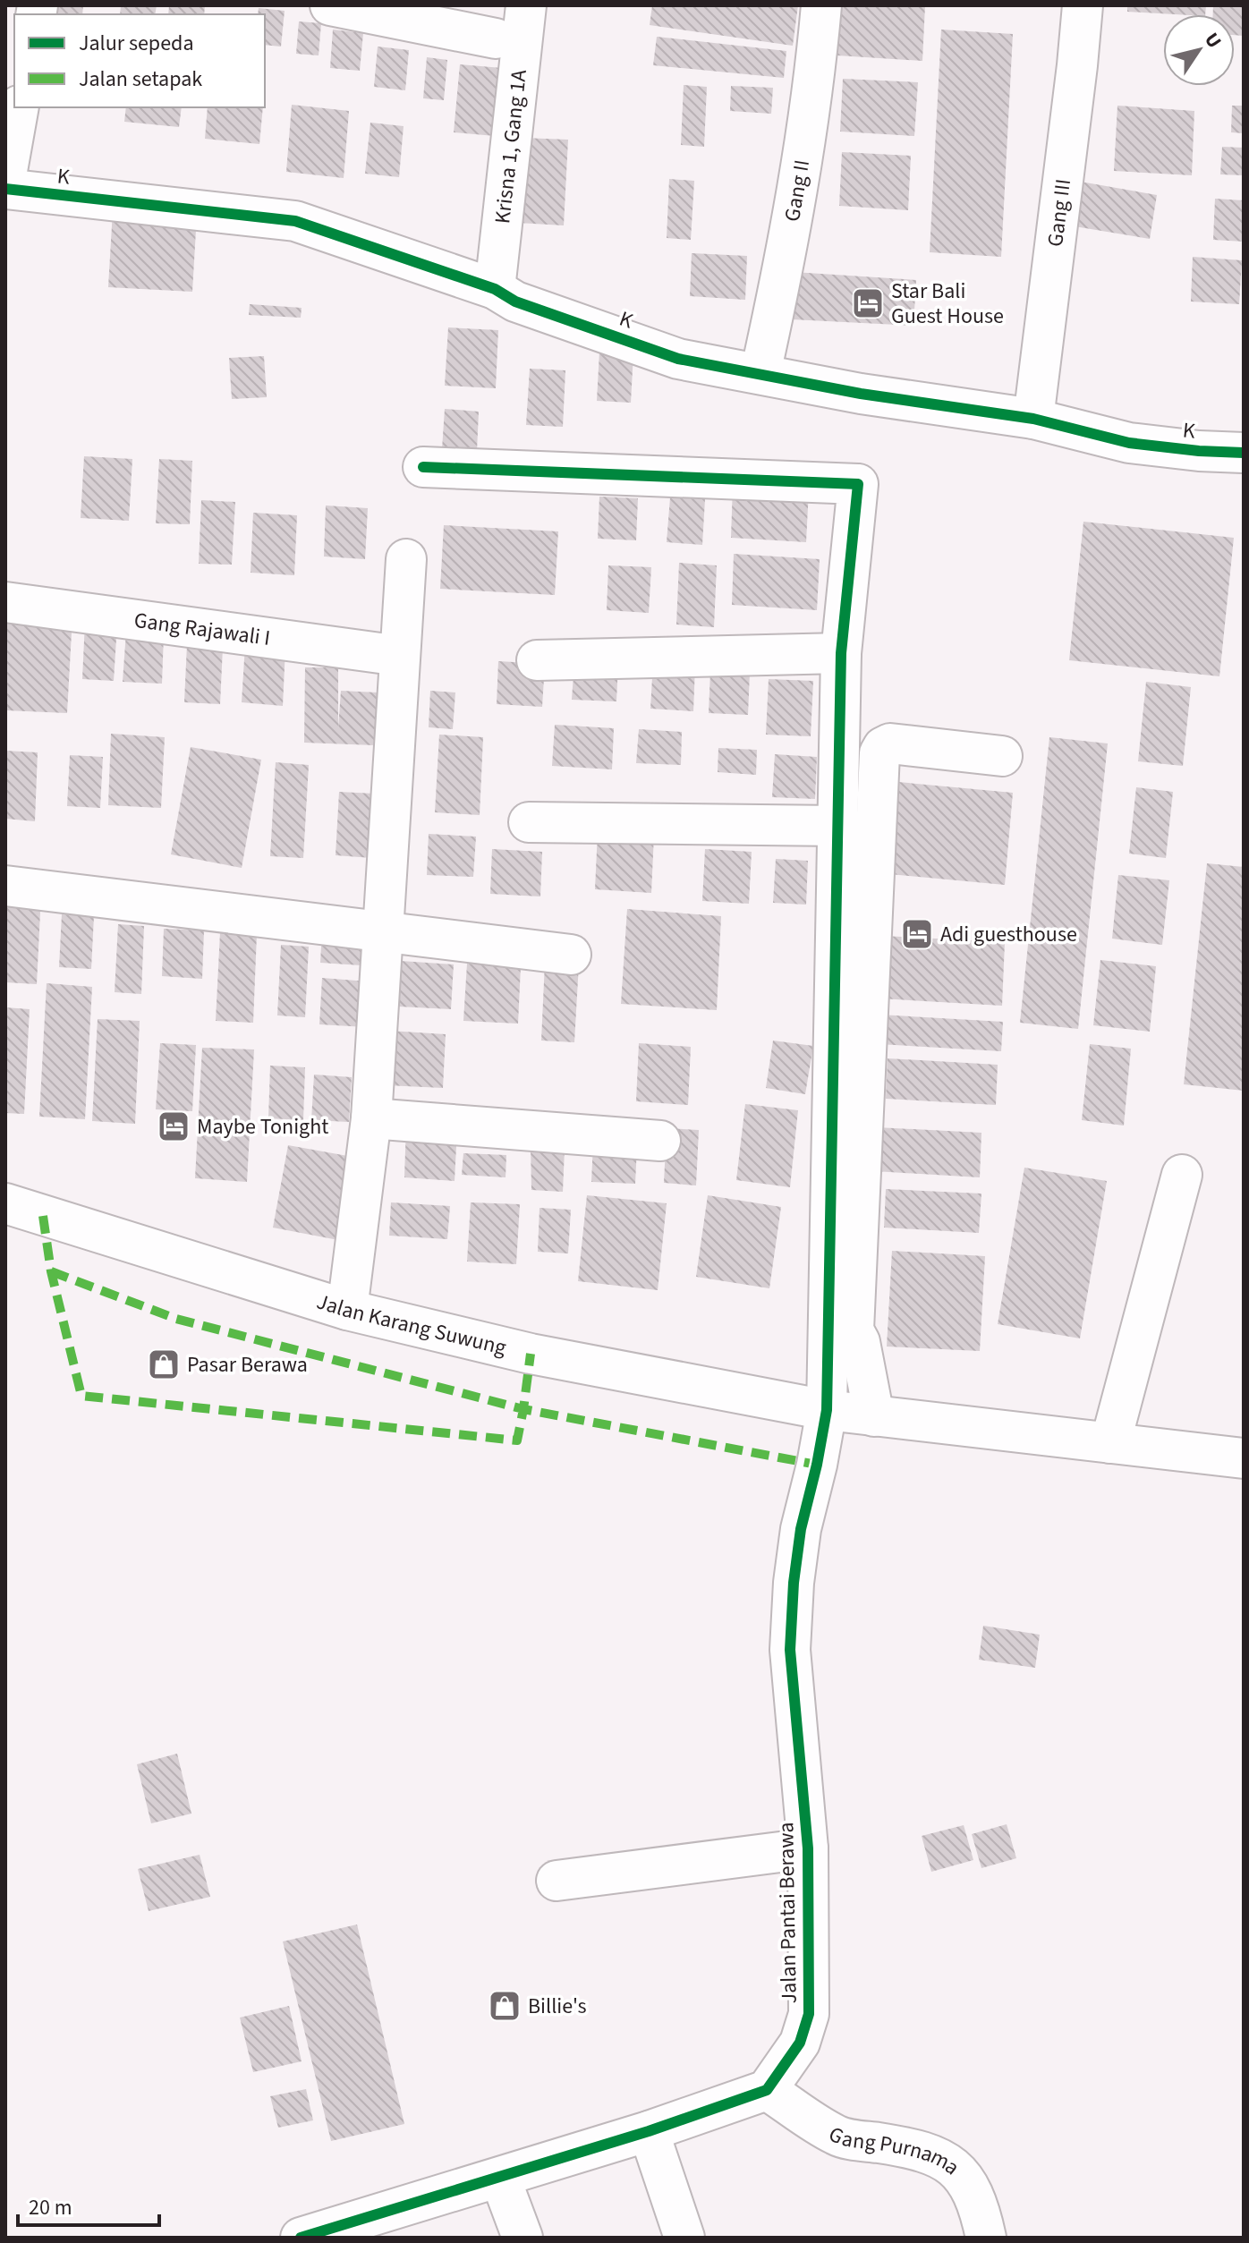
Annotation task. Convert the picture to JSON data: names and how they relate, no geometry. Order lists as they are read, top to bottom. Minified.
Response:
{"streets":{"street":["Krisna 1, Gang 1A","K","Gang II","Gang III","Gang Rajawali I","Jalan Karang Suwung","Jalan Pantai Berawa","Gang Purnama"]},"crossings":[["Krisna 1, Gang 1A","K"],["K","Gang II"],["K","Gang III"],["Jalan Karang Suwung","Jalan Pantai Berawa"],["Jalan Pantai Berawa","Gang Purnama"]],"places":{"hotel":["Star Bali Guest House","Adi guesthouse","Maybe Tonight"],"shop":["Pasar Berawa","Billie's"]},"legend":["Jalur sepeda","Jalan setapak"],"scale_bar":"20 m","north":"top right"}
